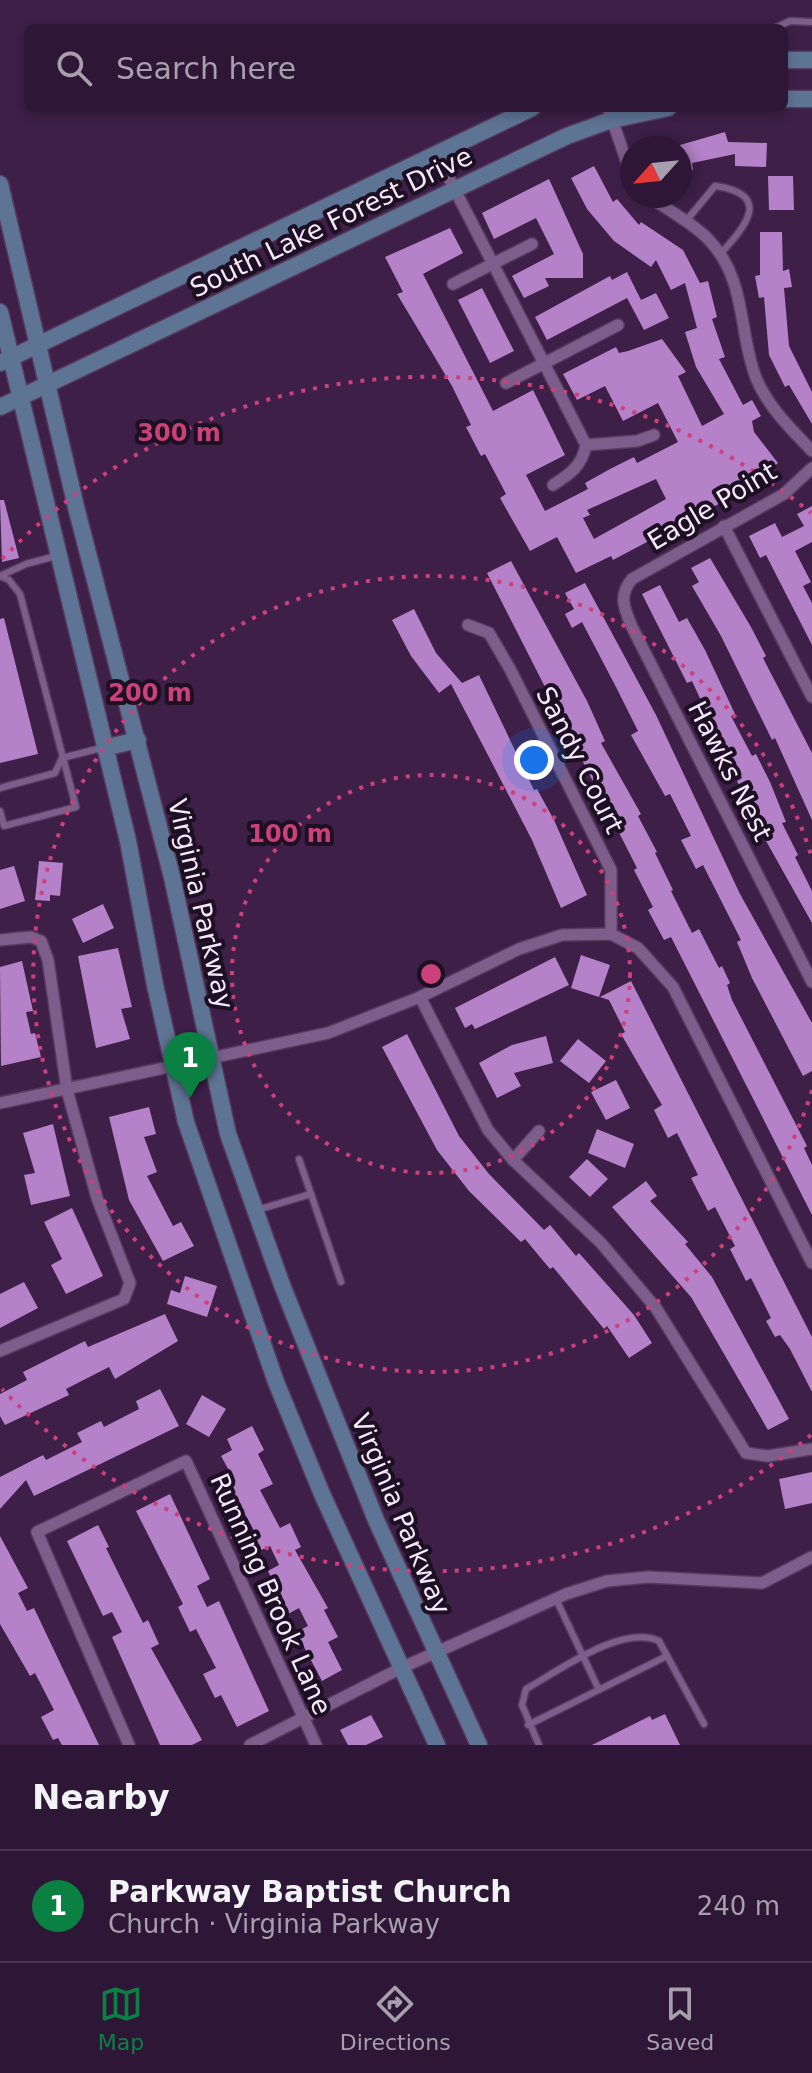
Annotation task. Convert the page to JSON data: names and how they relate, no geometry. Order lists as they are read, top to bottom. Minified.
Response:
{"streets":{"main road":["South Lake Forest Drive","Virginia Parkway"],"street":["Eagle Point","Sandy Court","Hawks Nest","Running Brook Lane"]},"crossings":[["South Lake Forest Drive","Virginia Parkway"],["Eagle Point","Hawks Nest"]],"north":"bottom left","page":{"search":"Search here","pins":"1","heading":"Nearby","list":[{"mark":"1","name":"Parkway Baptist Church","note":"Church · Virginia Parkway","value":"240 m"}],"nav":["Map","Directions","Saved"]},"rings":["300 m","200 m","100 m"]}
